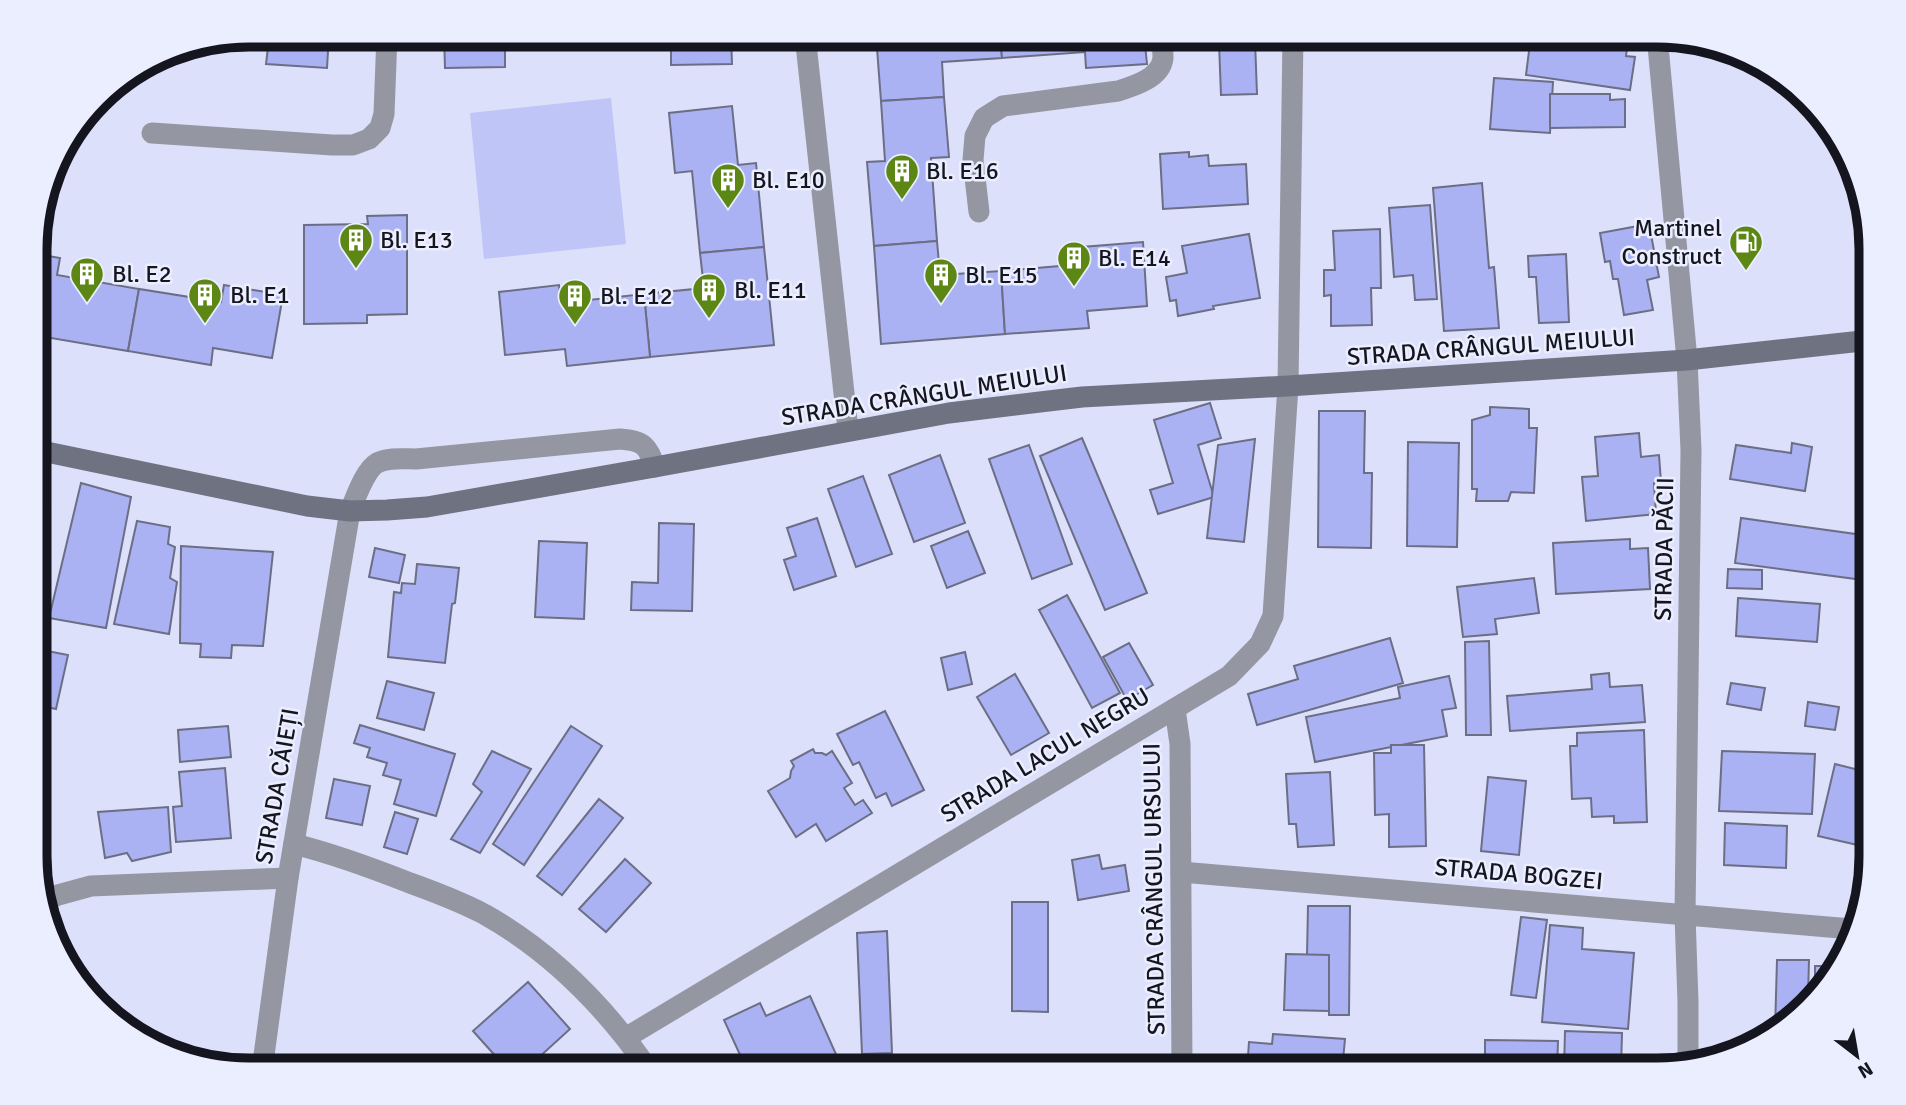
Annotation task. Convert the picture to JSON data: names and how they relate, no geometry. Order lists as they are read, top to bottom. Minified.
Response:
{"streets":{"street":["STRADA CRÂNGUL MEIULUI","STRADA PĂCII","STRADA LACUL NEGRU","STRADA CĂIEȚI","STRADA BOGZEI","STRADA CRÂNGUL URSULUI"]},"crossings":[["STRADA CRÂNGUL MEIULUI","STRADA PĂCII"],["STRADA CRÂNGUL MEIULUI","STRADA LACUL NEGRU"],["STRADA CRÂNGUL MEIULUI","STRADA CĂIEȚI"],["STRADA PĂCII","STRADA BOGZEI"],["STRADA LACUL NEGRU","STRADA CRÂNGUL URSULUI"],["STRADA BOGZEI","STRADA CRÂNGUL URSULUI"]],"places":{"building":["Bl. E16","Bl. E10","Bl. E13","Bl. E14","Bl. E2","Bl. E15","Bl. E11","Bl. E1","Bl. E12"],"fuel station":["Martinel Construct"]},"north":"bottom right"}
